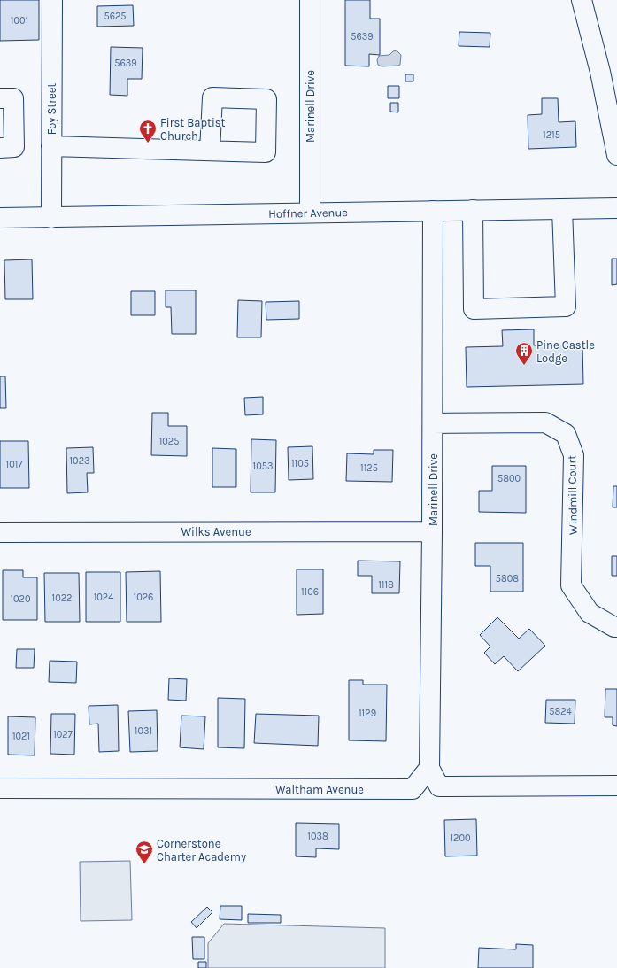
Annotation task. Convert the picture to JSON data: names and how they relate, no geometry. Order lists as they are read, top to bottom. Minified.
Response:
{"streets":{"street":["Marinell Drive","Foy Street","Hoffner Avenue","Windmill Court","Wilks Avenue","Waltham Avenue"]},"crossings":[["Marinell Drive","Hoffner Avenue"],["Marinell Drive","Windmill Court"],["Marinell Drive","Wilks Avenue"],["Marinell Drive","Waltham Avenue"],["Foy Street","Hoffner Avenue"]],"places":{"church":["First Baptist Church"],"building":["Pine Castle Lodge"],"school or university":["Cornerstone Charter Academy"]},"house_numbers":["5625","1001","5639","5639","1215","1025","1023","1105","1017","1053","1125","5800","5808","1118","1106","1024","1026","1022","1020","5824","1129","1031","1027","1021","1038","1200"]}
